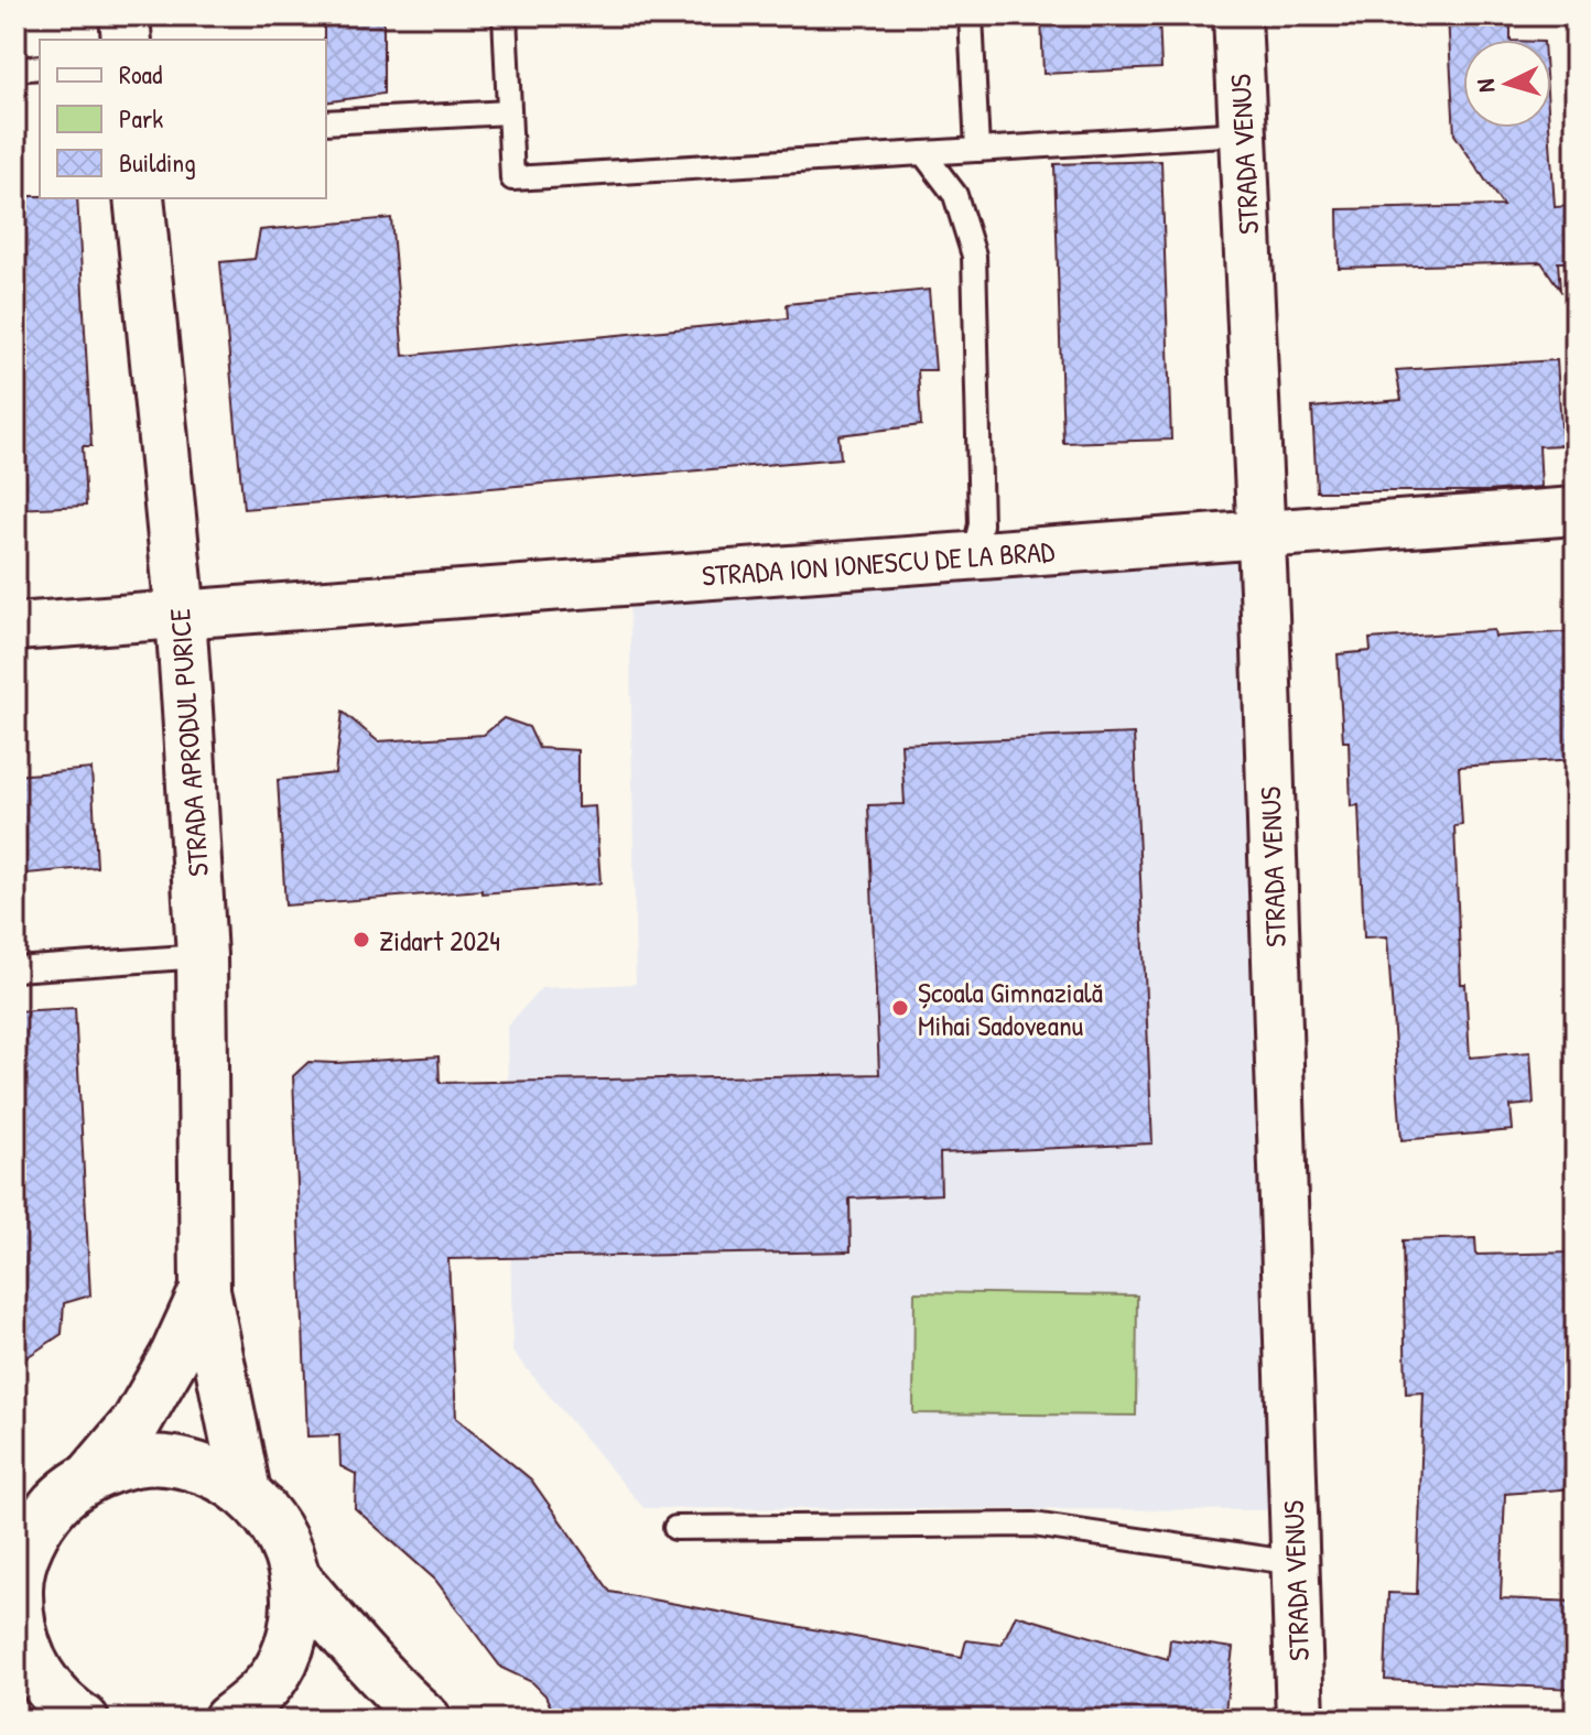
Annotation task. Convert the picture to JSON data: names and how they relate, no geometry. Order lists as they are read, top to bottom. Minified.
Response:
{"streets":{"street":["STRADA VENUS","STRADA ION IONESCU DE LA BRAD","STRADA APRODUL PURICE"]},"crossings":[["STRADA VENUS","STRADA ION IONESCU DE LA BRAD"],["STRADA ION IONESCU DE LA BRAD","STRADA APRODUL PURICE"]],"places":["Zidart 2024","Școala Gimnazială Mihai Sadoveanu"],"legend":["Road","Park","Building"],"north":"left"}
